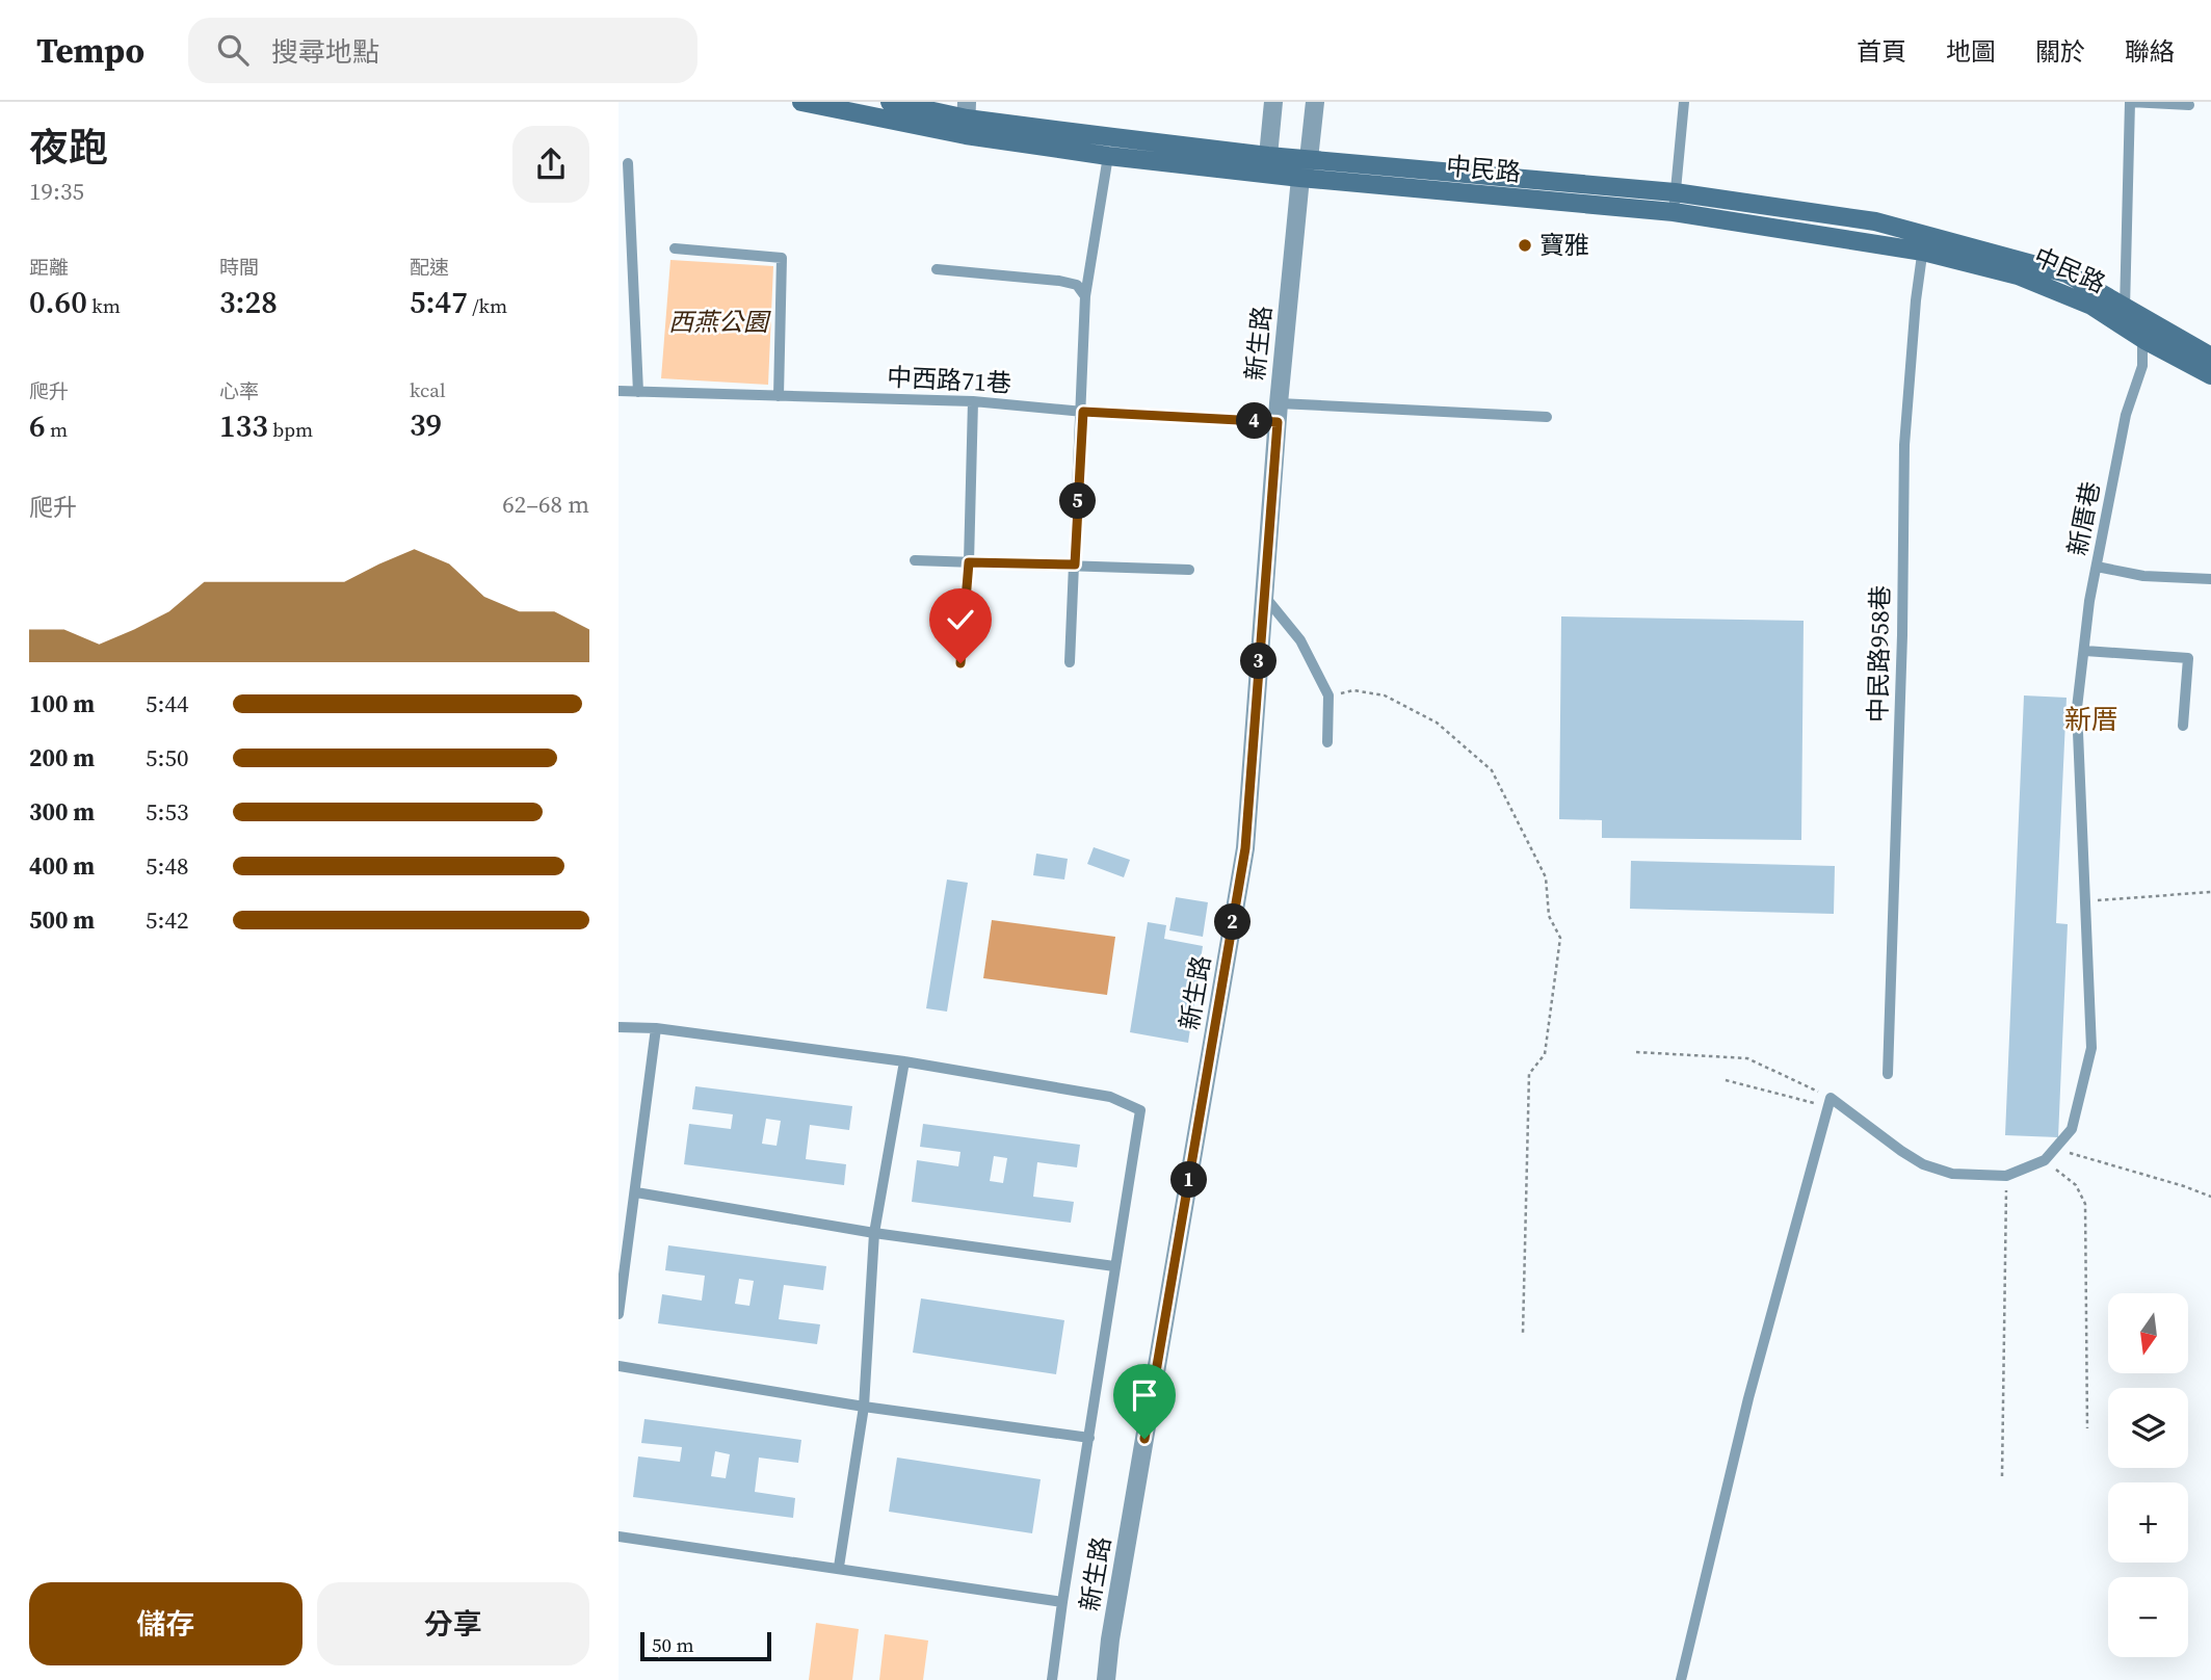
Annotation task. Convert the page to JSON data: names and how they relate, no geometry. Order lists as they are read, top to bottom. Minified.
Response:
{"streets":{"main road":["中民路"],"street":["新生路"],"lane":["中西路71巷","新厝巷","中民路958巷"]},"crossings":[["中民路","新生路"],["中民路","新厝巷"],["中民路","中民路958巷"],["新生路","中西路71巷"]],"districts":["新厝"],"parks":["西燕公園"],"places":["寶雅"],"scale_bar":"50 m","north":"bottom","page":{"header":"Tempo","search":"搜尋地點","nav":["首頁","地圖","關於","聯絡"],"heading":["夜跑","19:35"],"stats":[["距離","0.60 km"],["時間","3:28"],["配速","5:47 /km"],["爬升","6 m"],["心率","133 bpm"],["kcal","39"]],"pins":["4","5","3","2","1"],"chart":["爬升","62–68 m"],"list":[{"name":"100 m","note":"5:44"},{"name":"200 m","note":"5:50"},{"name":"300 m","note":"5:53"},{"name":"400 m","note":"5:48"},{"name":"500 m","note":"5:42"}],"map_buttons":["+","−"],"buttons":["儲存","分享"],"scale":"50 m"}}
